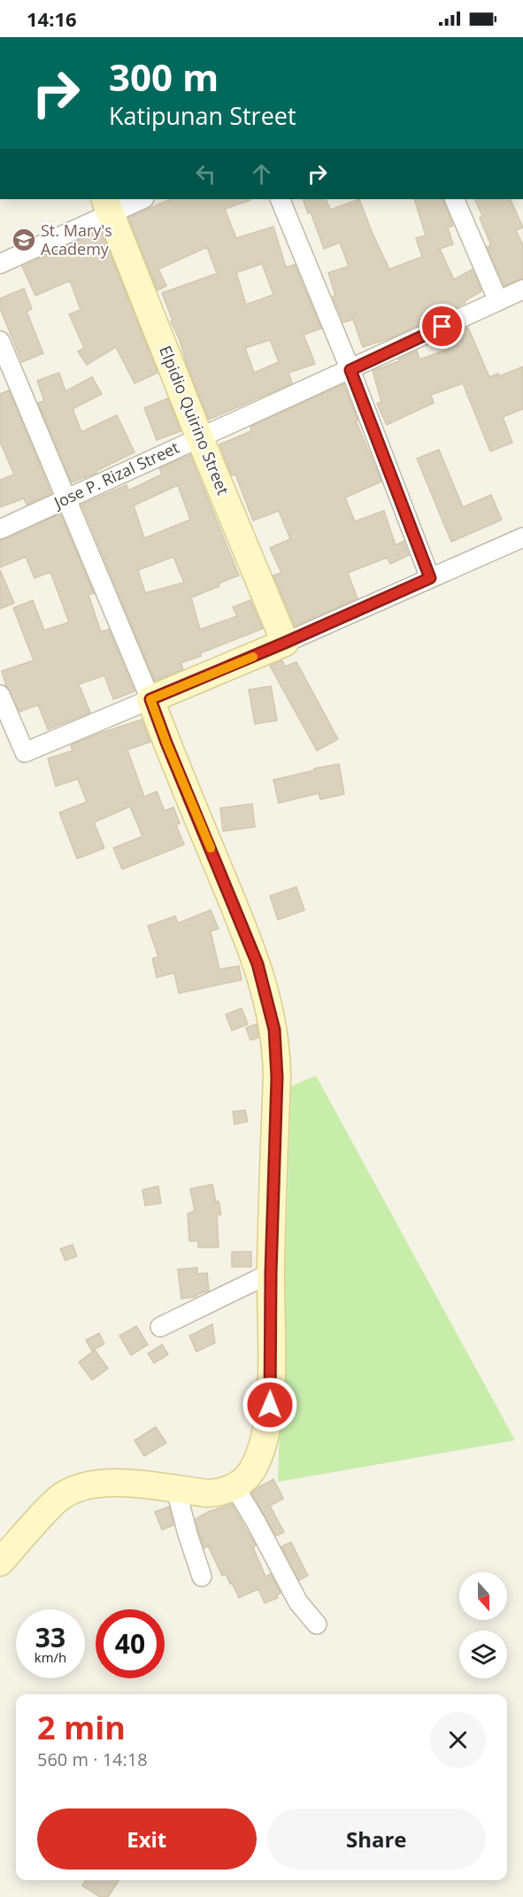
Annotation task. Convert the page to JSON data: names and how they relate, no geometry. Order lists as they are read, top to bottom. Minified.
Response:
{"streets":{"street":["Elpidio Quirino Street","Jose P. Rizal Street"]},"crossings":[["Elpidio Quirino Street","Jose P. Rizal Street"]],"places":{"school or university":["St. Mary's Academy"]},"north":"bottom","page":{"status":"14:16","turn":["300 m","Katipunan Street"],"speed":"33 km/h","limit":"40","heading":["2 min","560 m · 14:18"],"buttons":["Exit","Share"]}}
